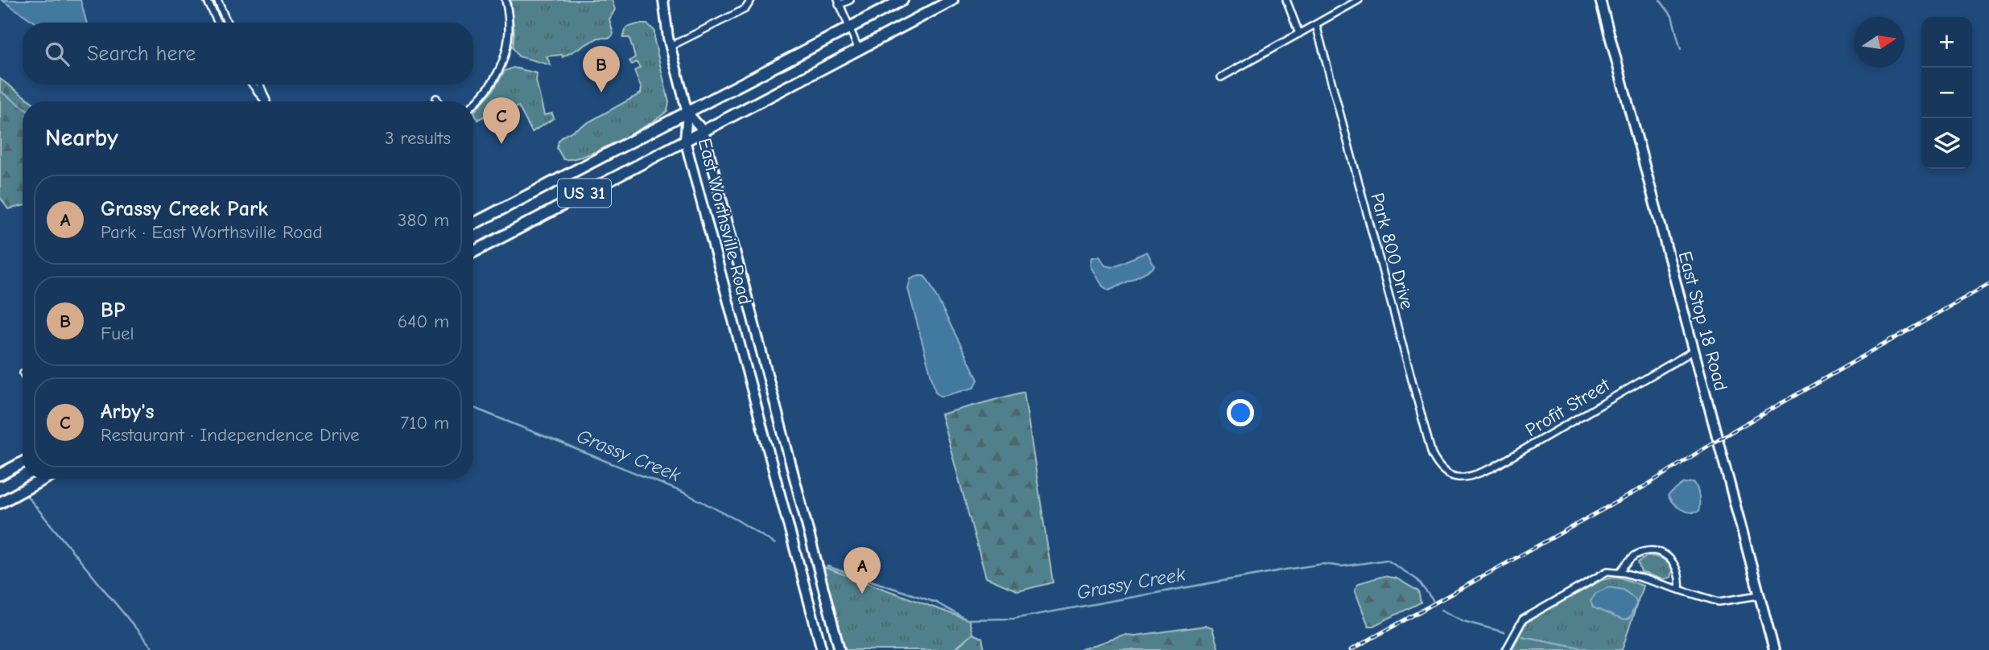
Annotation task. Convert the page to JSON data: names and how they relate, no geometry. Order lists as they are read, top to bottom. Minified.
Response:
{"streets":{"main road":["US 31","East Worthsville Road","East Stop 18 Road"],"street":["Park 800 Drive","Profit Street"]},"crossings":[["US 31","East Worthsville Road"],["Park 800 Drive","Profit Street"],["East Stop 18 Road","Profit Street"]],"water":["Grassy Creek"],"north":"right","page":{"map_buttons":["+","−"],"search":"Search here","pins":["B","C","A"],"heading":["Nearby","3 results"],"list":[{"mark":"A","name":"Grassy Creek Park","note":"Park · East Worthsville Road","value":"380 m"},{"mark":"B","name":"BP","note":"Fuel","value":"640 m"},{"mark":"C","name":"Arby's","note":"Restaurant · Independence Drive","value":"710 m"}]}}
